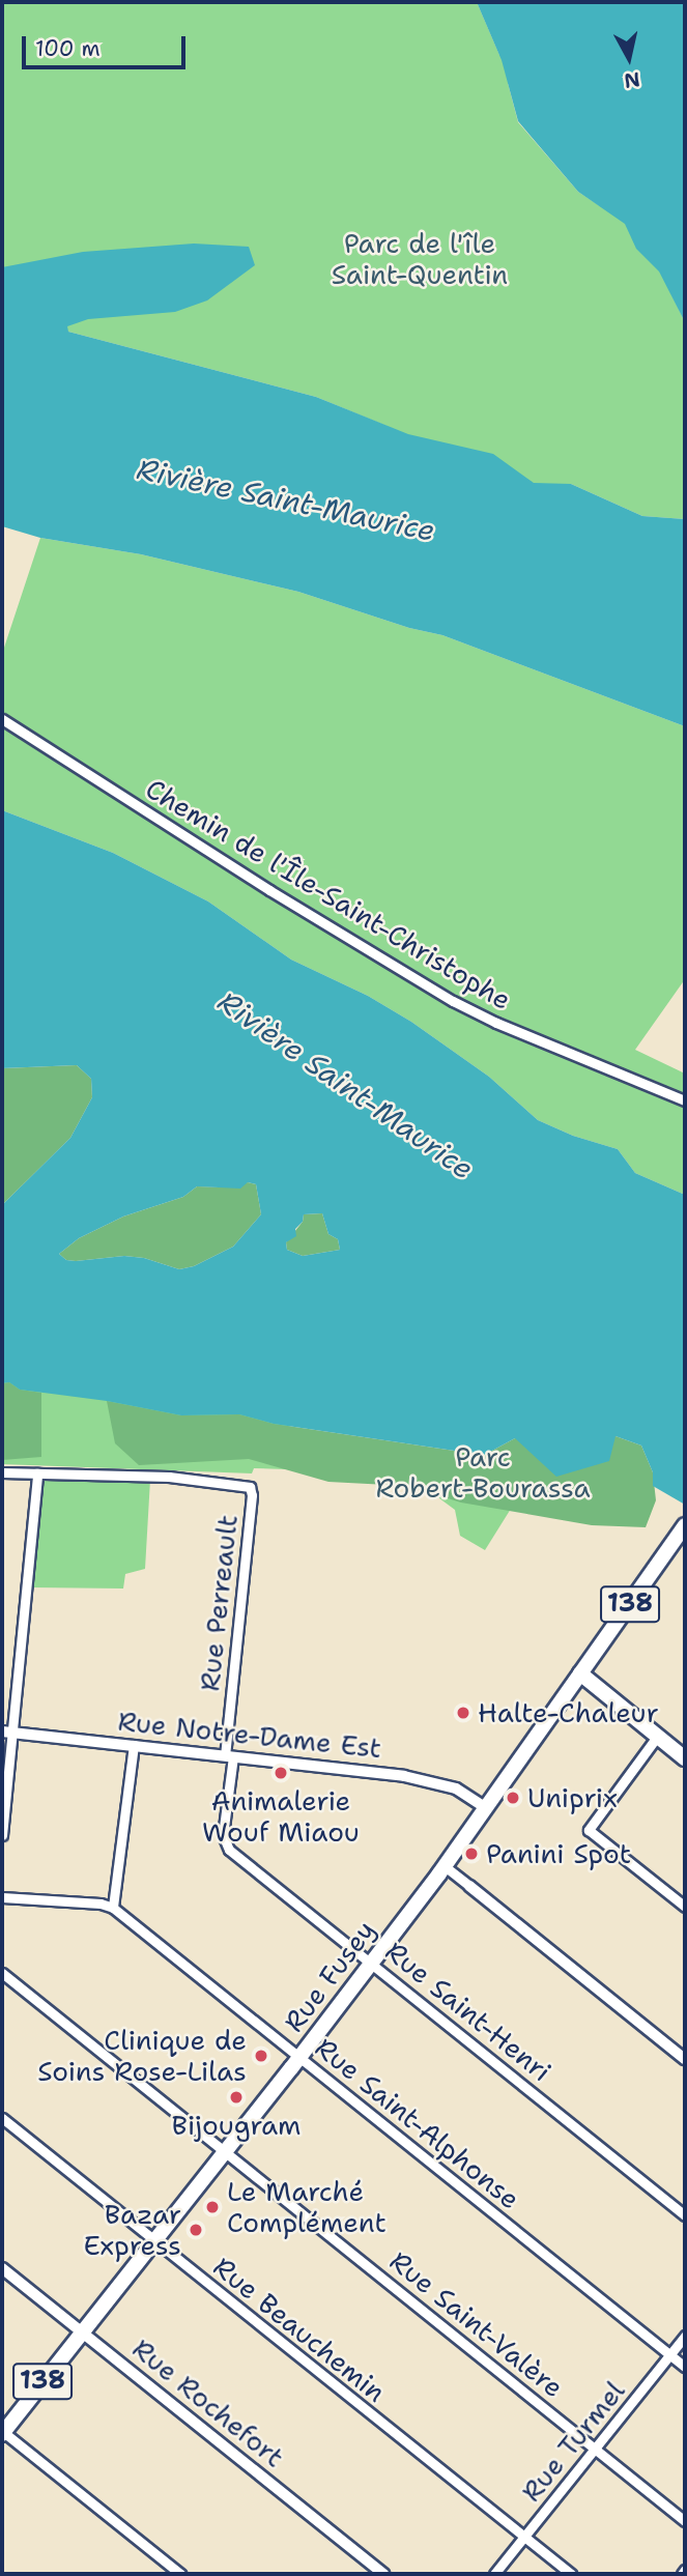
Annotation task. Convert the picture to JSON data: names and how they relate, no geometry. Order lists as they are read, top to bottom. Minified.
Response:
{"streets":{"main road":["138","Rue Fusey"],"street":["Chemin de l'Île-Saint-Christophe","Rue Perreault","Rue Notre-Dame Est","Rue Saint-Henri","Rue Saint-Alphonse","Rue Saint-Valère","Rue Beauchemin","Rue Rochefort","Rue Turmel"]},"crossings":[["Rue Perreault","Rue Notre-Dame Est"],["Rue Perreault","Rue Saint-Henri"],["Rue Notre-Dame Est","Rue Fusey"],["Rue Notre-Dame Est","Rue Saint-Henri"],["Rue Fusey","Rue Saint-Henri"],["Rue Fusey","Rue Saint-Alphonse"],["Rue Fusey","Rue Saint-Valère"],["Rue Fusey","Rue Beauchemin"],["Rue Fusey","Rue Rochefort"],["Rue Saint-Alphonse","Rue Turmel"],["Rue Saint-Valère","Rue Turmel"],["Rue Beauchemin","Rue Turmel"]],"water":["Rivière Saint-Maurice"],"parks":["Parc de l'île Saint-Quentin","Parc Robert-Bourassa"],"places":["Halte-Chaleur","Animalerie Wouf Miaou","Uniprix","Panini Spot","Clinique de Soins Rose-Lilas","Bijougram","Le Marché Complément","Bazar Express"],"scale_bar":"100 m","north":"bottom"}
